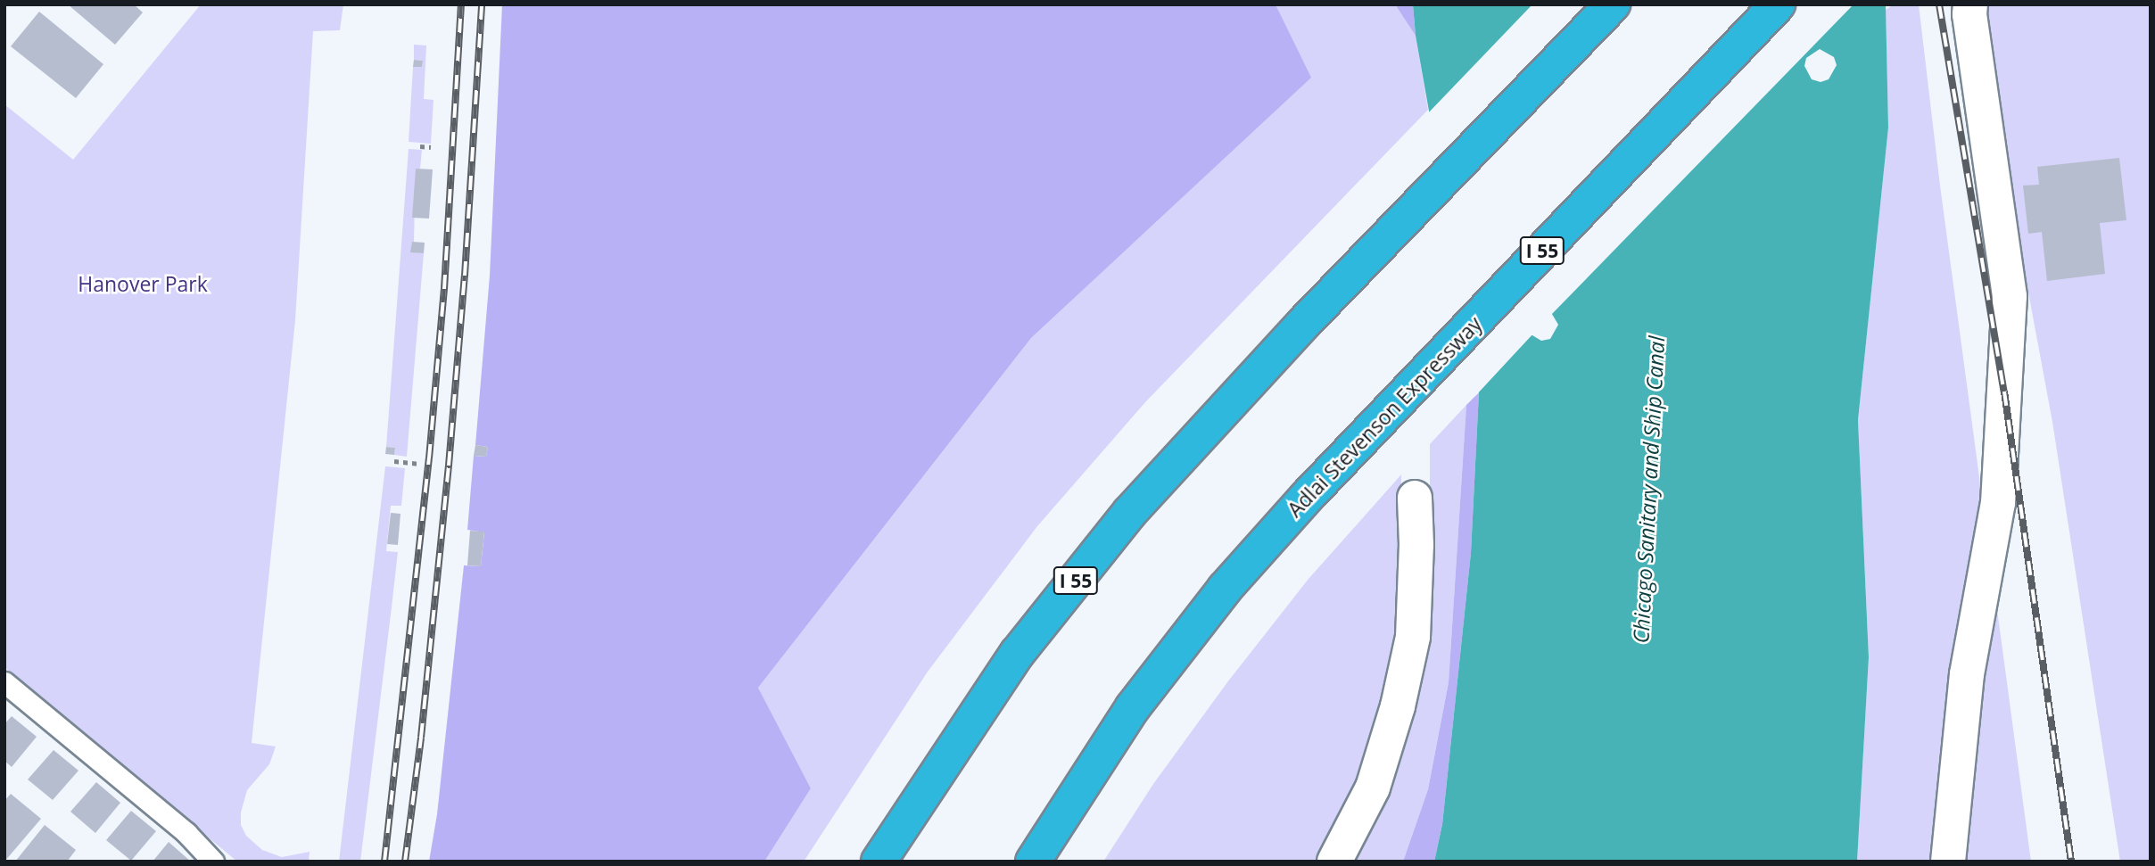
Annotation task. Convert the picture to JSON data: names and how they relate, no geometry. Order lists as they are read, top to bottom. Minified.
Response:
{"streets":{"highway":["I 55","Adlai Stevenson Expressway"]},"water":["Chicago Sanitary and Ship Canal"],"parks":["Hanover Park"]}
